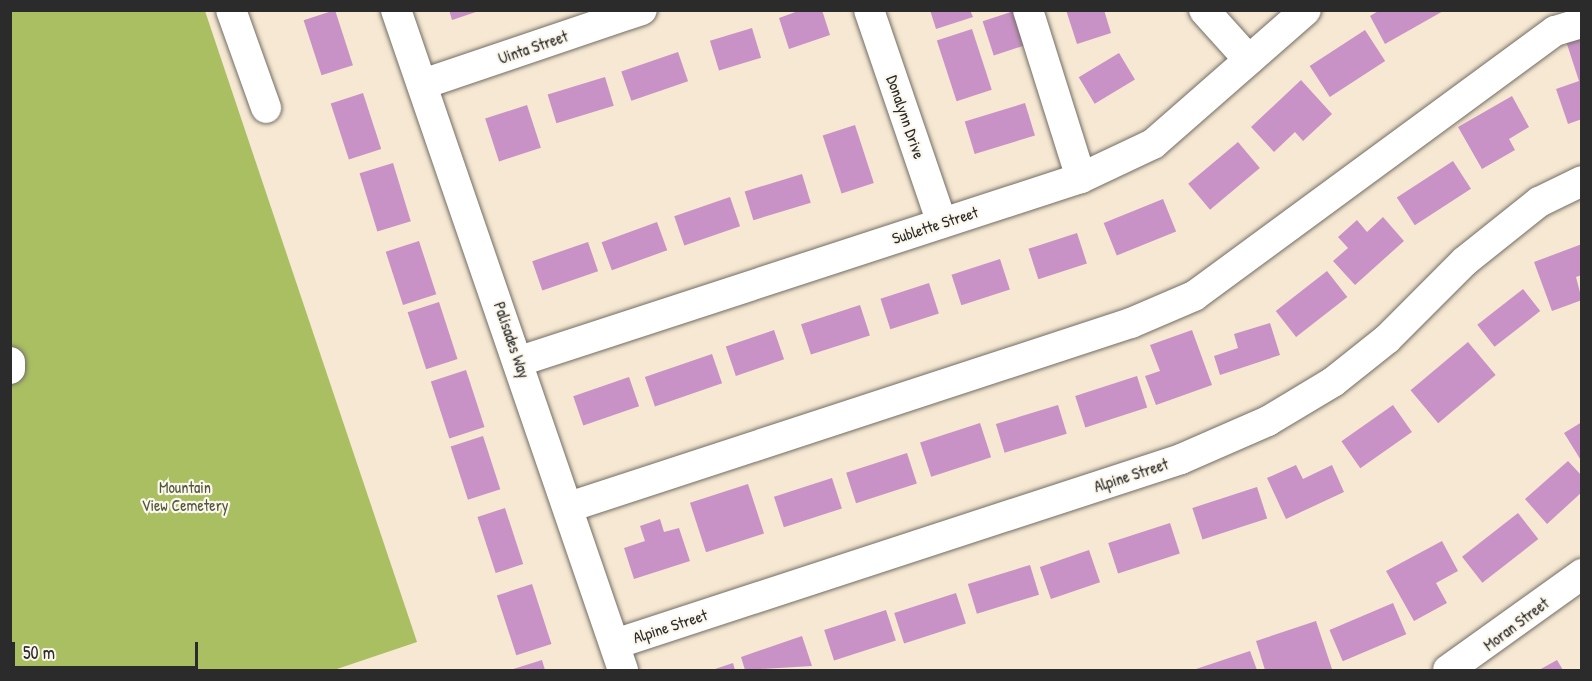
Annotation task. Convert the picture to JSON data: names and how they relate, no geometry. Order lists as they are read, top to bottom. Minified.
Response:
{"streets":{"street":["Uinta Street","Donalynn Drive","Sublette Street","Palisades Way","Alpine Street","Moran Street"]},"crossings":[["Uinta Street","Palisades Way"],["Donalynn Drive","Sublette Street"],["Sublette Street","Palisades Way"],["Palisades Way","Alpine Street"]],"parks":["Mountain View Cemetery"],"scale_bar":"50 m"}
